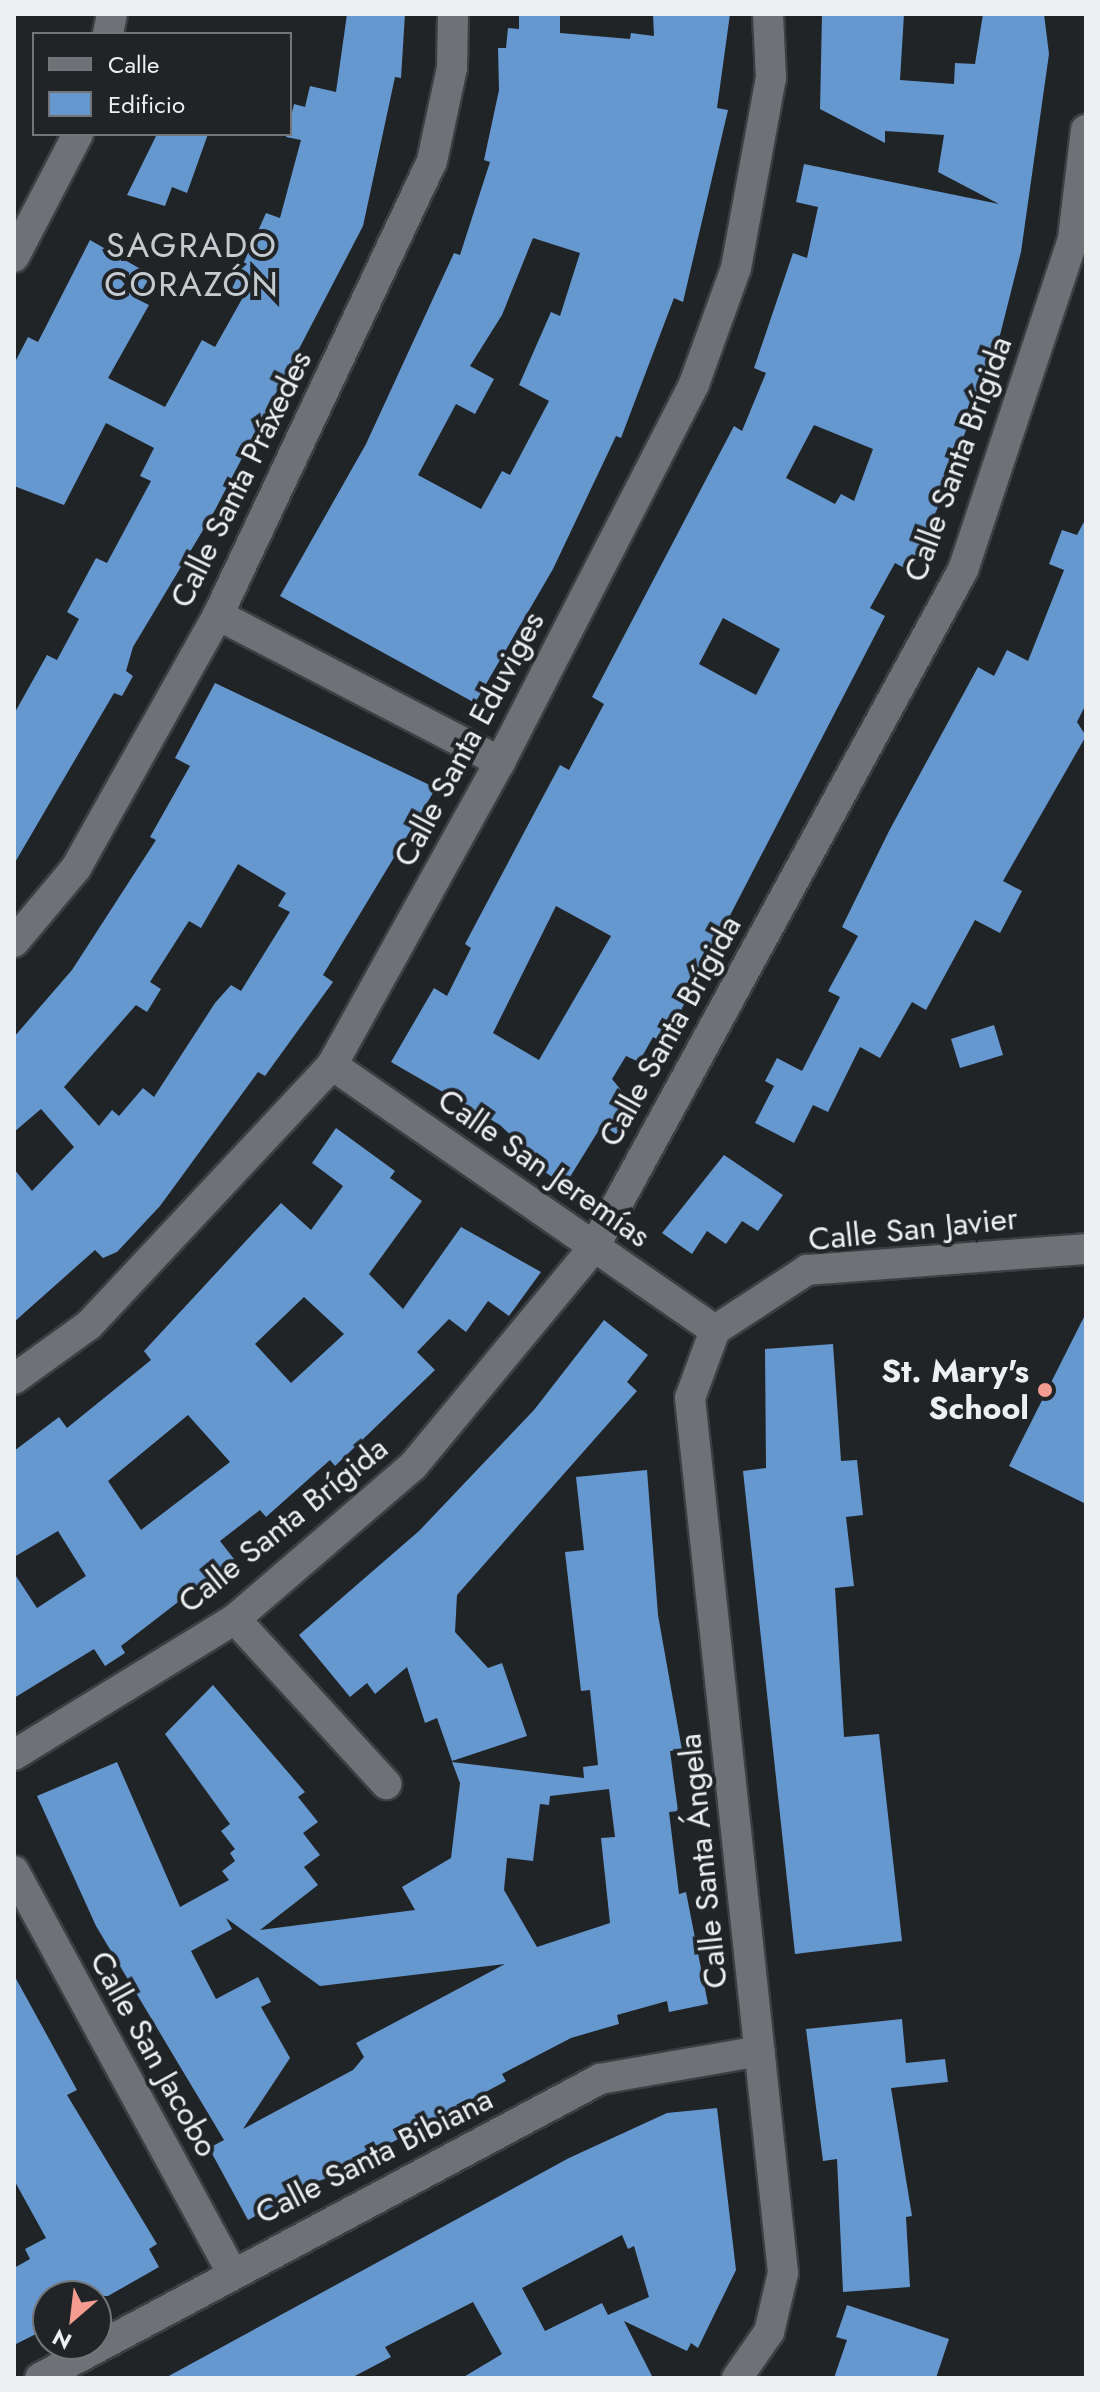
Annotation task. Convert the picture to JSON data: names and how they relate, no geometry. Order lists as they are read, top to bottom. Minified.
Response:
{"streets":{"street":["Calle Santa Brígida","Calle Santa Práxedes","Calle Santa Eduviges","Calle San Jeremías","Calle San Javier","Calle Santa Ángela","Calle San Jacobo","Calle Santa Bibiana"]},"crossings":[["Calle Santa Brígida","Calle San Jeremías"],["Calle Santa Eduviges","Calle San Jeremías"],["Calle San Jeremías","Calle San Javier"],["Calle San Jeremías","Calle Santa Ángela"],["Calle San Javier","Calle Santa Ángela"],["Calle Santa Ángela","Calle Santa Bibiana"],["Calle San Jacobo","Calle Santa Bibiana"]],"districts":["SAGRADO CORAZÓN"],"places":["St. Mary's School"],"legend":["Calle","Edificio"],"north":"bottom left"}
